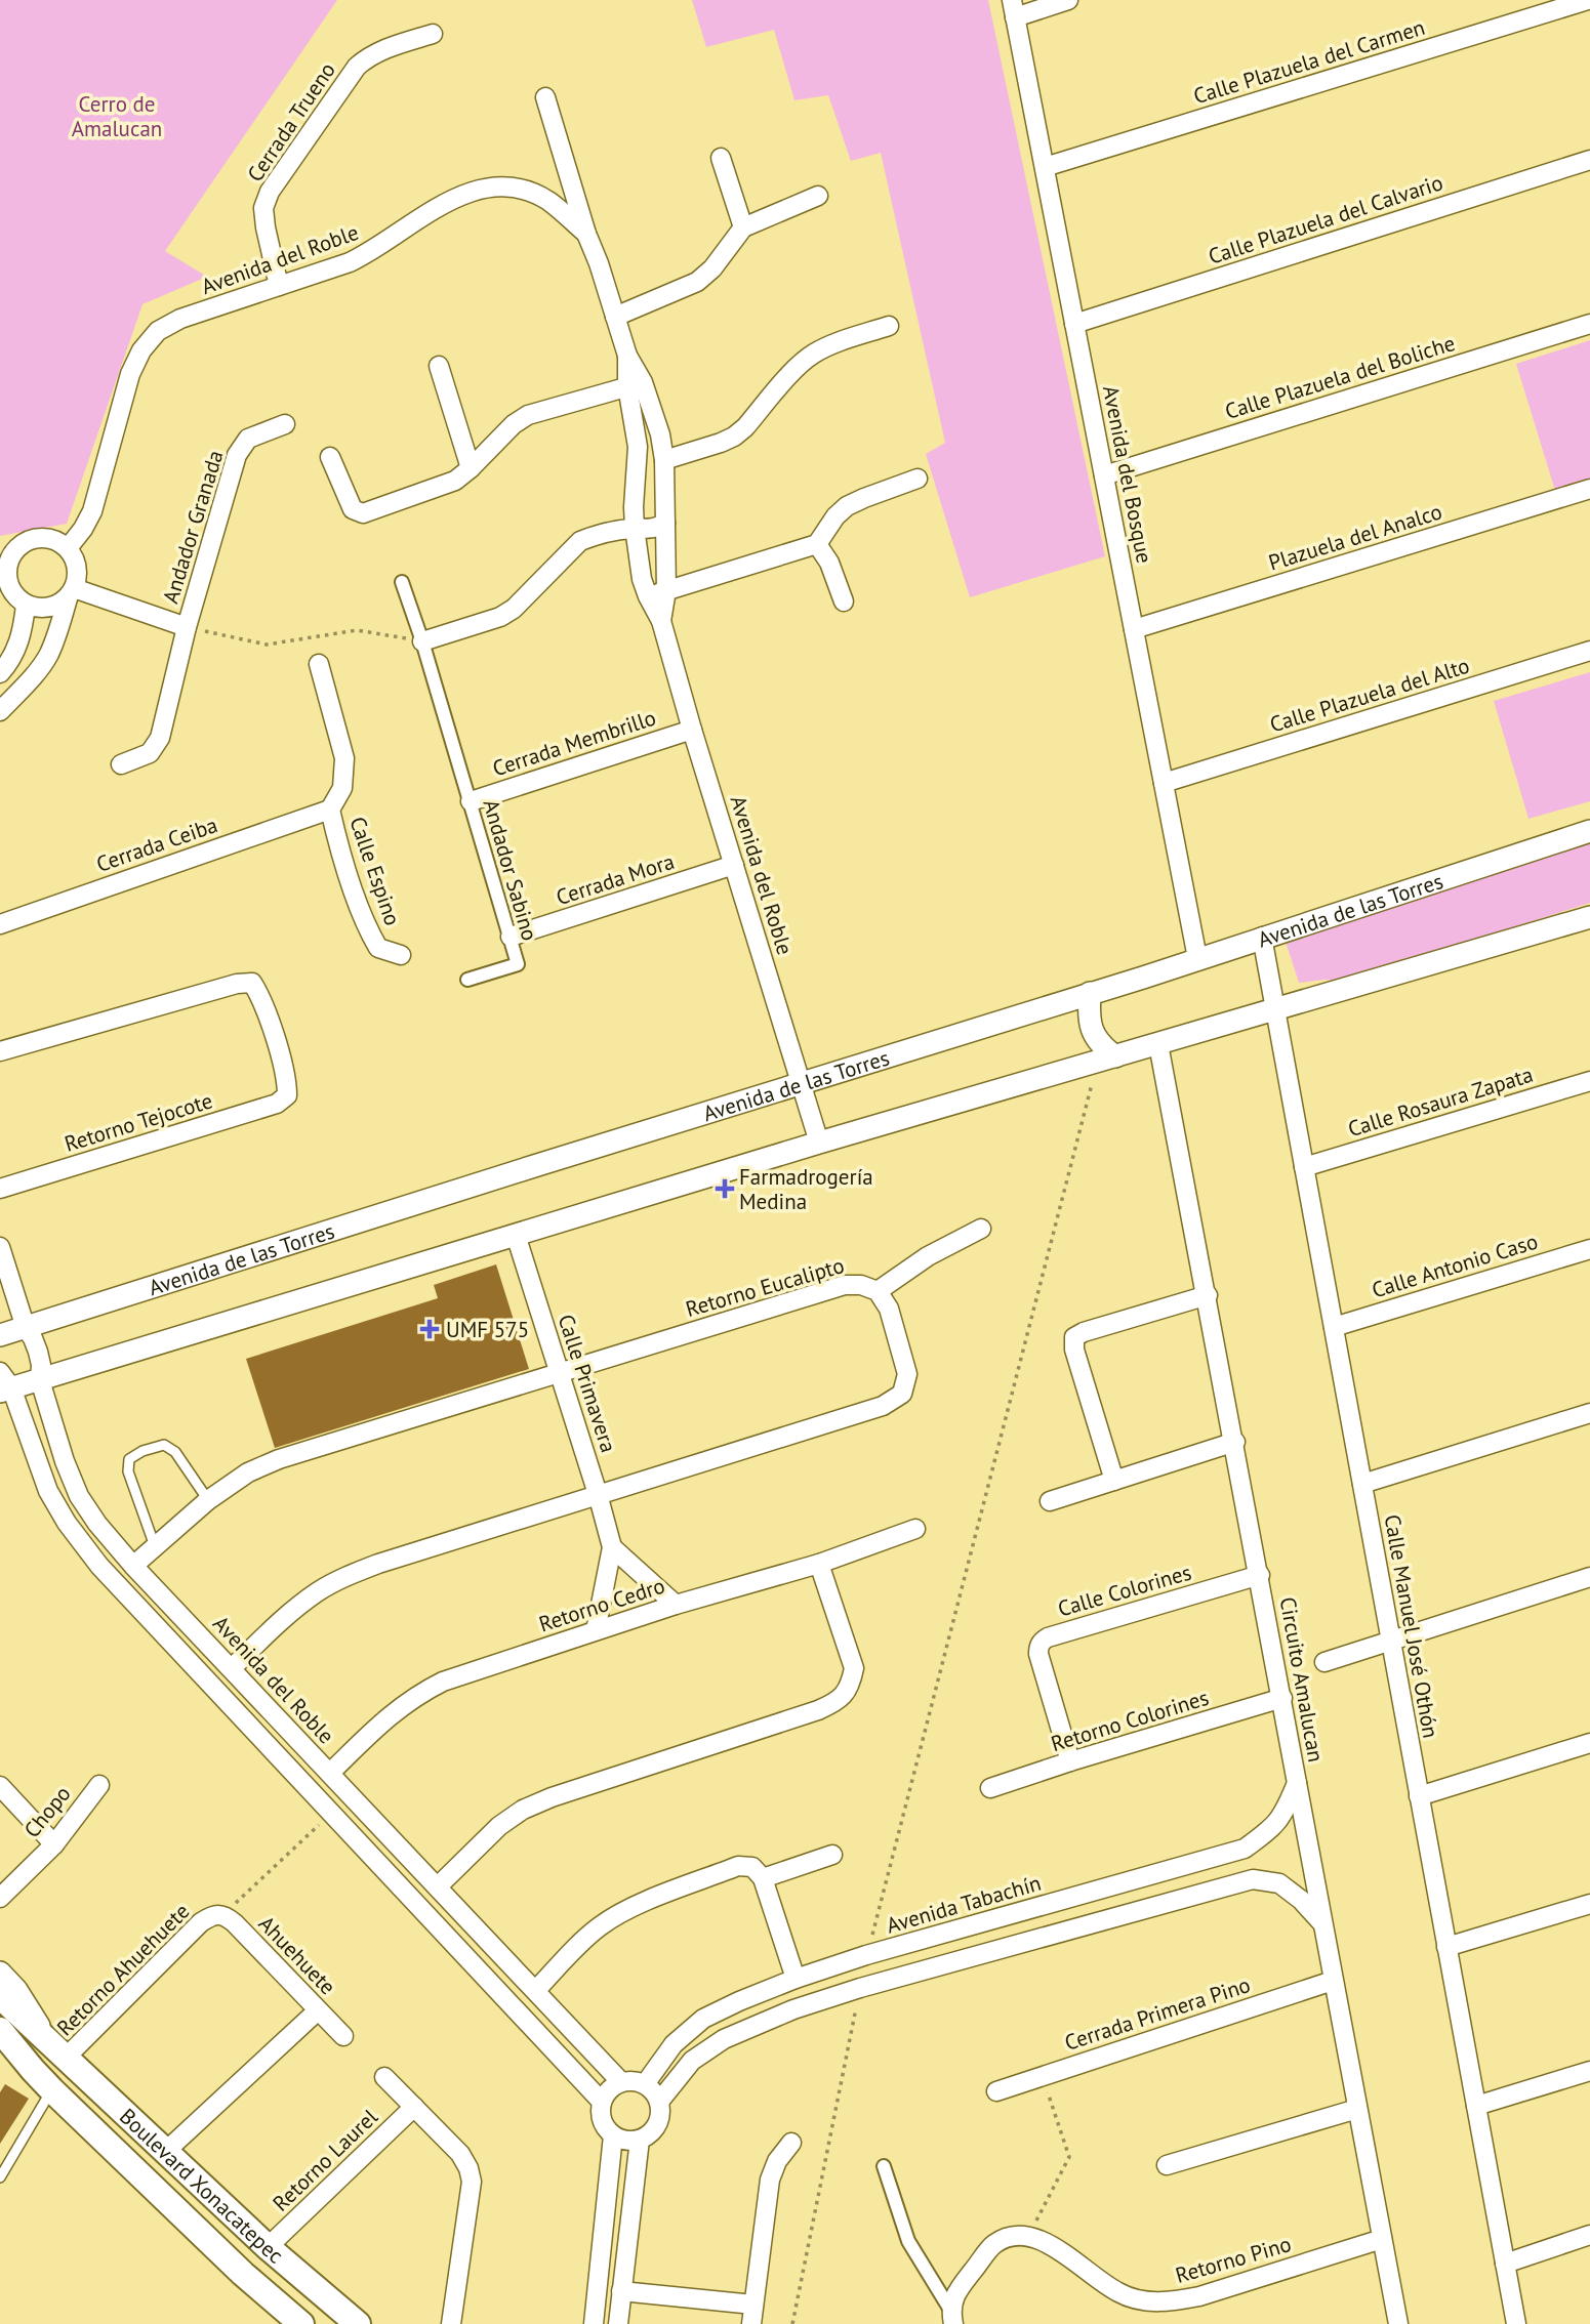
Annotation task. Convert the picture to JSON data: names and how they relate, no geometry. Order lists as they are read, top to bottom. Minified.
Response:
{"streets":{"main road":["Boulevard Xonacatepec"],"street":["Calle Plazuela del Carmen","Cerrada Trueno","Calle Plazuela del Calvario","Avenida del Roble","Calle Plazuela del Boliche","Avenida del Bosque","Andador Granada","Plazuela del Analco","Calle Plazuela del Alto","Cerrada Membrillo","Cerrada Ceiba","Andador Sabino","Calle Espino","Cerrada Mora","Avenida de las Torres","Calle Rosaura Zapata","Retorno Tejocote","Calle Antonio Caso","Retorno Eucalipto","Calle Primavera","Calle Colorines","Retorno Cedro","Calle Manuel José Othón","Circuito Amalucan","Retorno Colorines","Chopo","Avenida Tabachín","Ahuehuete","Retorno Ahuehuete","Cerrada Primera Pino","Retorno Laurel","Retorno Pino"]},"crossings":[["Calle Plazuela del Carmen","Avenida del Bosque"],["Cerrada Trueno","Avenida del Roble"],["Calle Plazuela del Calvario","Avenida del Bosque"],["Avenida del Roble","Cerrada Membrillo"],["Avenida del Roble","Cerrada Mora"],["Avenida del Roble","Avenida de las Torres"],["Avenida del Roble","Retorno Eucalipto"],["Avenida del Roble","Retorno Cedro"],["Avenida del Roble","Avenida Tabachín"],["Calle Plazuela del Boliche","Avenida del Bosque"],["Avenida del Bosque","Plazuela del Analco"],["Avenida del Bosque","Calle Plazuela del Alto"],["Avenida del Bosque","Avenida de las Torres"],["Cerrada Membrillo","Andador Sabino"],["Cerrada Ceiba","Calle Espino"],["Andador Sabino","Cerrada Mora"],["Avenida de las Torres","Calle Manuel José Othón"],["Calle Rosaura Zapata","Calle Manuel José Othón"],["Calle Antonio Caso","Calle Manuel José Othón"],["Retorno Eucalipto","Calle Primavera"],["Calle Primavera","Retorno Cedro"],["Calle Colorines","Circuito Amalucan"],["Calle Colorines","Retorno Colorines"],["Circuito Amalucan","Retorno Colorines"],["Circuito Amalucan","Avenida Tabachín"],["Circuito Amalucan","Cerrada Primera Pino"],["Circuito Amalucan","Retorno Pino"],["Ahuehuete","Retorno Ahuehuete"],["Retorno Ahuehuete","Boulevard Xonacatepec"],["Retorno Laurel","Boulevard Xonacatepec"]],"parks":["Cerro de Amalucan"],"places":{"health":["Farmadrogería Medina","UMF 575"]}}
